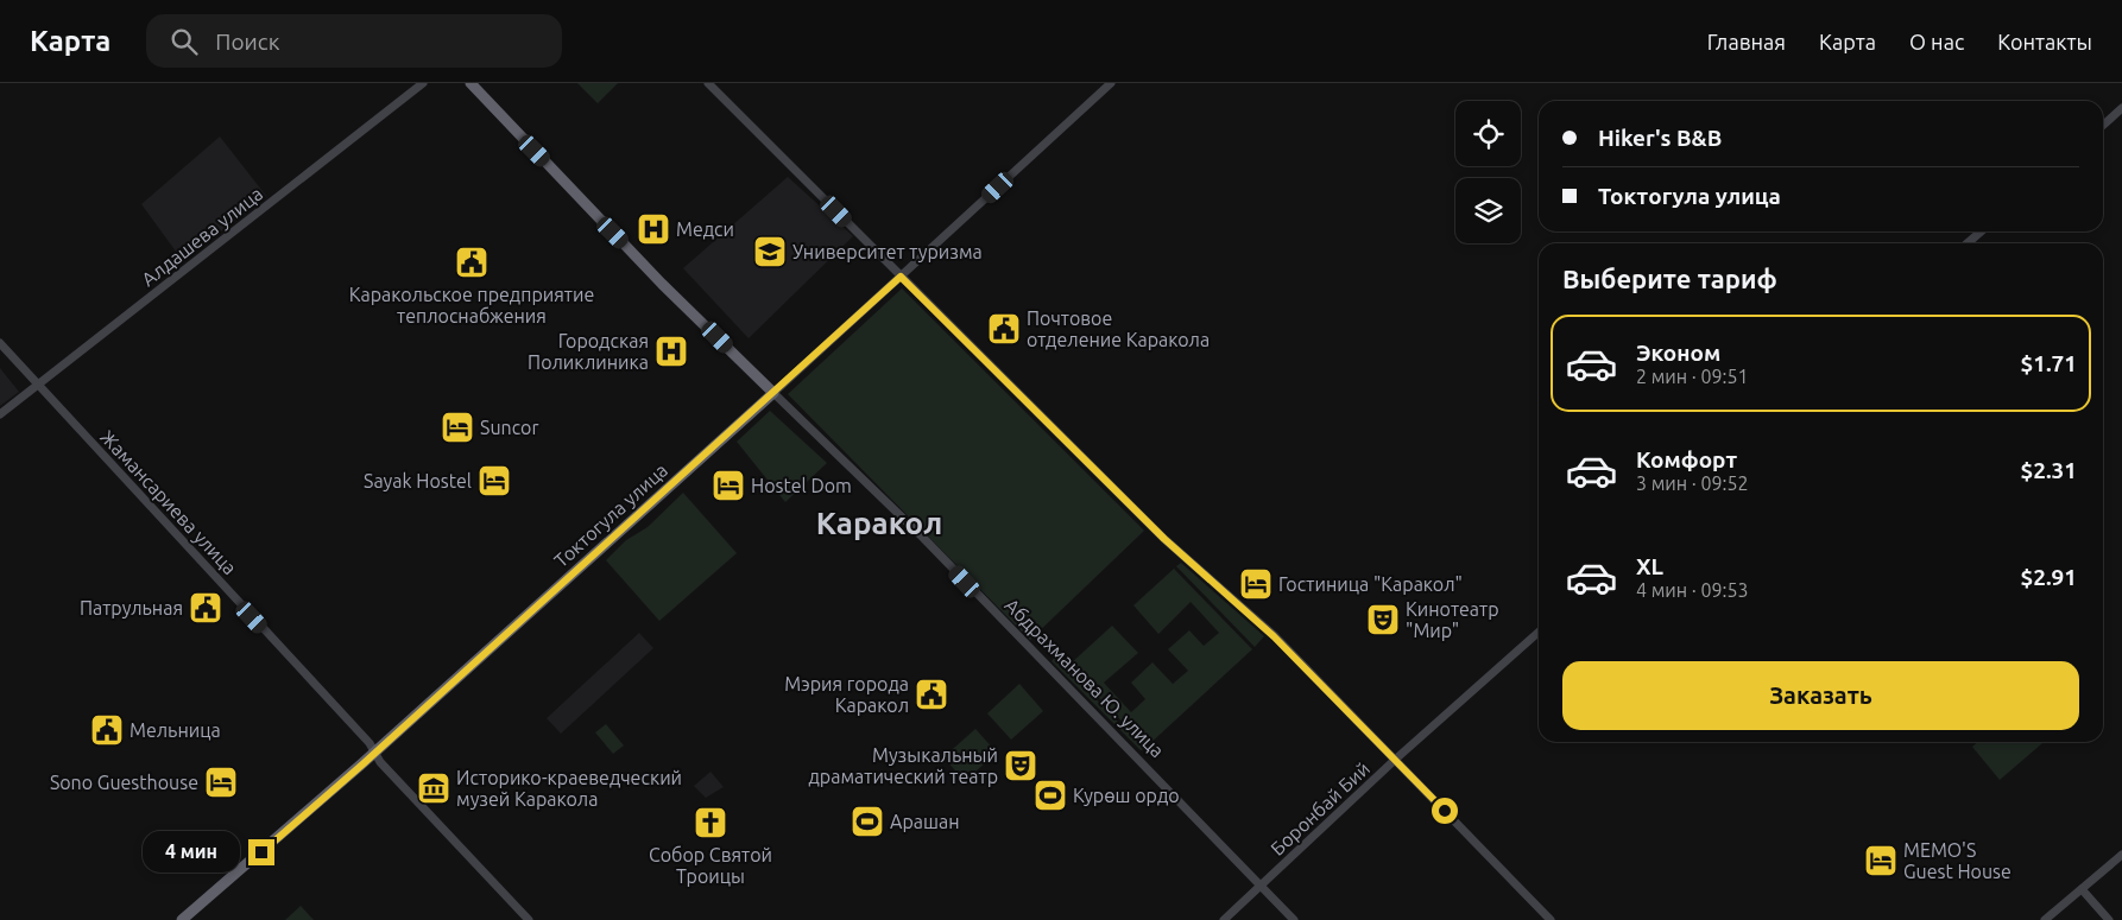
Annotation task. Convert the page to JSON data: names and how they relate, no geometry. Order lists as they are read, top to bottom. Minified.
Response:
{"streets":{"highway":["Токтогула улица","Абдрахманова Ю. улица"],"main road":["Алдашева улица","Жамансариева улица","Боронбай Бий"]},"crossings":[["Алдашева улица","Жамансариева улица"],["Жамансариева улица","Токтогула улица"],["Токтогула улица","Абдрахманова Ю. улица"],["Абдрахманова Ю. улица","Боронбай Бий"]],"districts":["Каракол"],"places":{"hospital":["Медси","Городская Поликлиника"],"school or university":["Университет туризма"],"public building":["Каракольское предприятие теплоснабжения","Почтовое отделение Каракола","Патрульная","Мэрия города Каракол","Мельница"],"hotel":["Suncor","Sayak Hostel","Hostel Dom","Гостиница \"Каракол\"","Sono Guesthouse","MEMO'S Guest House"],"theatre":["Кинотеатр \"Мир\"","Музыкальный драматический театр"],"museum":["Историко-краеведческий музей Каракола"],"sports":["Курөш ордо","Арашан"],"church":["Собор Святой Троицы"]},"page":{"header":"Карта","search":"Поиск","nav":["Главная","Карта","О нас","Контакты"],"banner":["Hiker's B&B","Токтогула улица"],"heading":"Выберите тариф","list":[{"name":"Эконом","note":"2 мин · 09:51","value":"$1.71"},{"name":"Комфорт","note":"3 мин · 09:52","value":"$2.31"},{"name":"XL","note":"4 мин · 09:53","value":"$2.91"}],"buttons":"Заказать","bubble":"4 мин"}}
